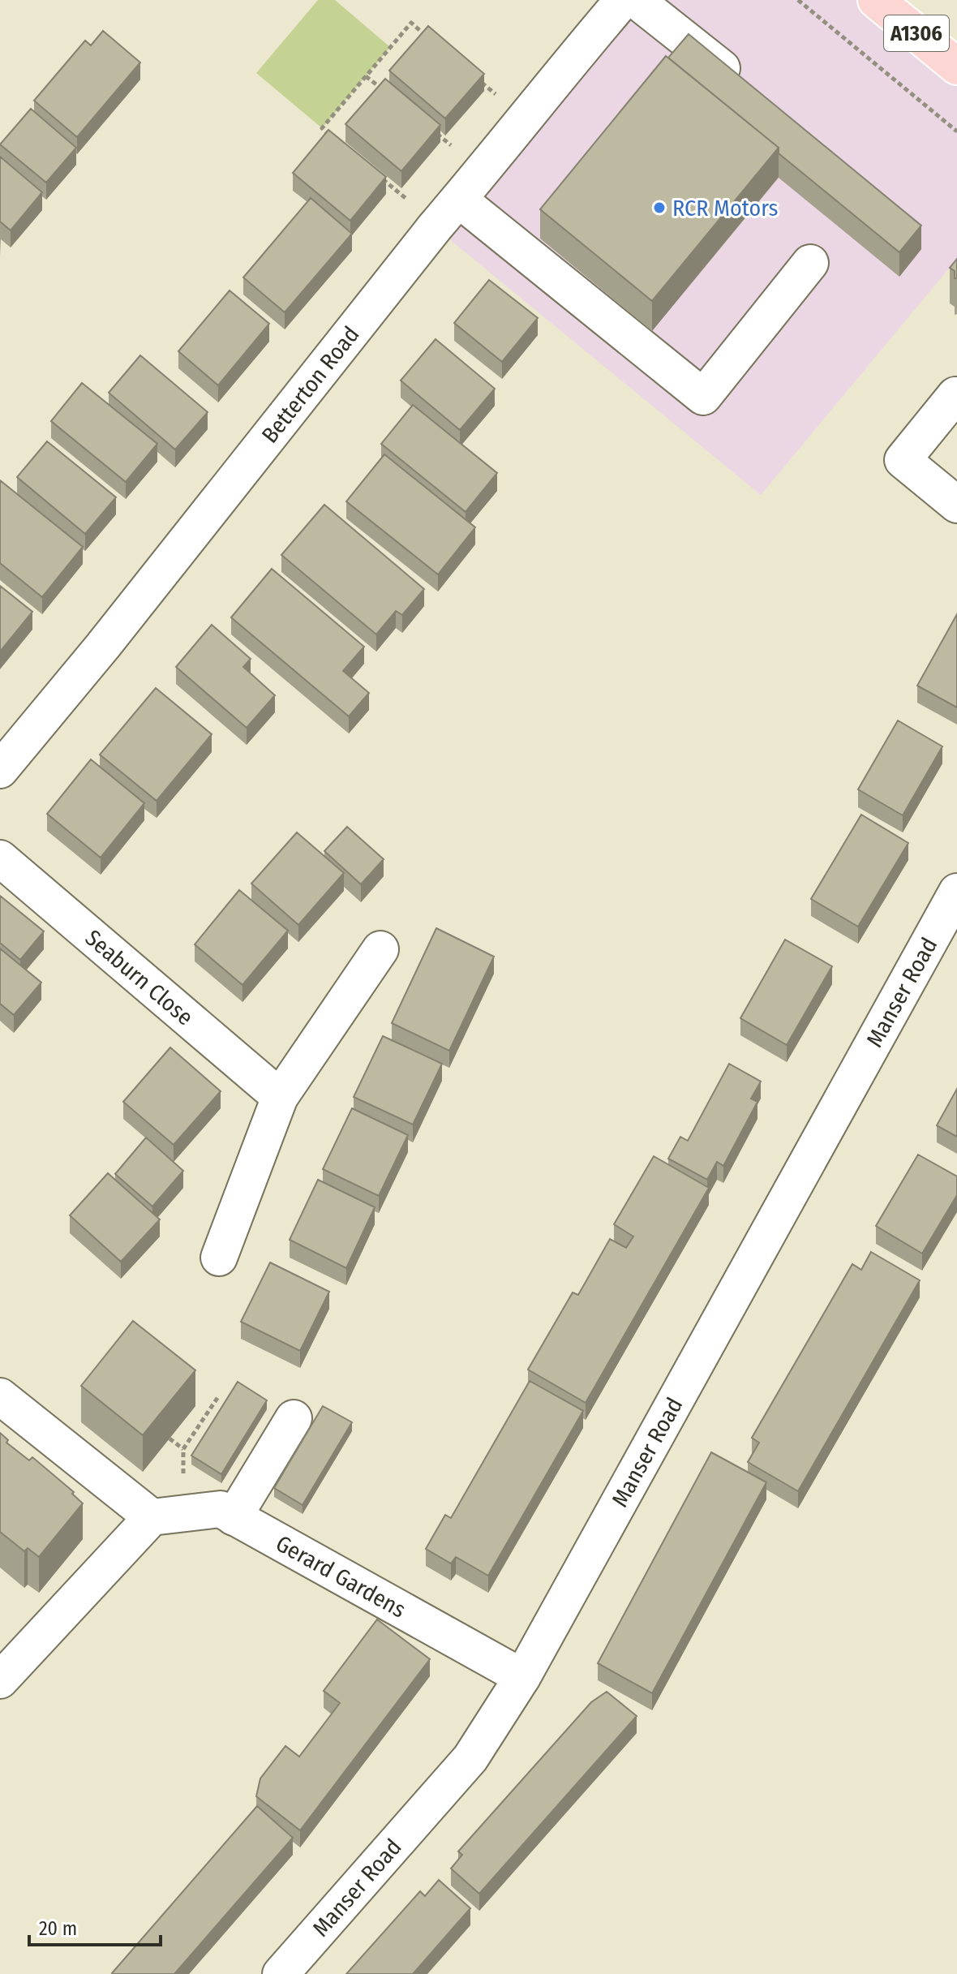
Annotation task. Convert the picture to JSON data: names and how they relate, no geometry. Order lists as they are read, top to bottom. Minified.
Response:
{"streets":{"main road":["A1306"],"street":["Betterton Road","Seaburn Close","Manser Road","Gerard Gardens"]},"crossings":[["Manser Road","Gerard Gardens"]],"places":["RCR Motors"],"scale_bar":"20 m"}
